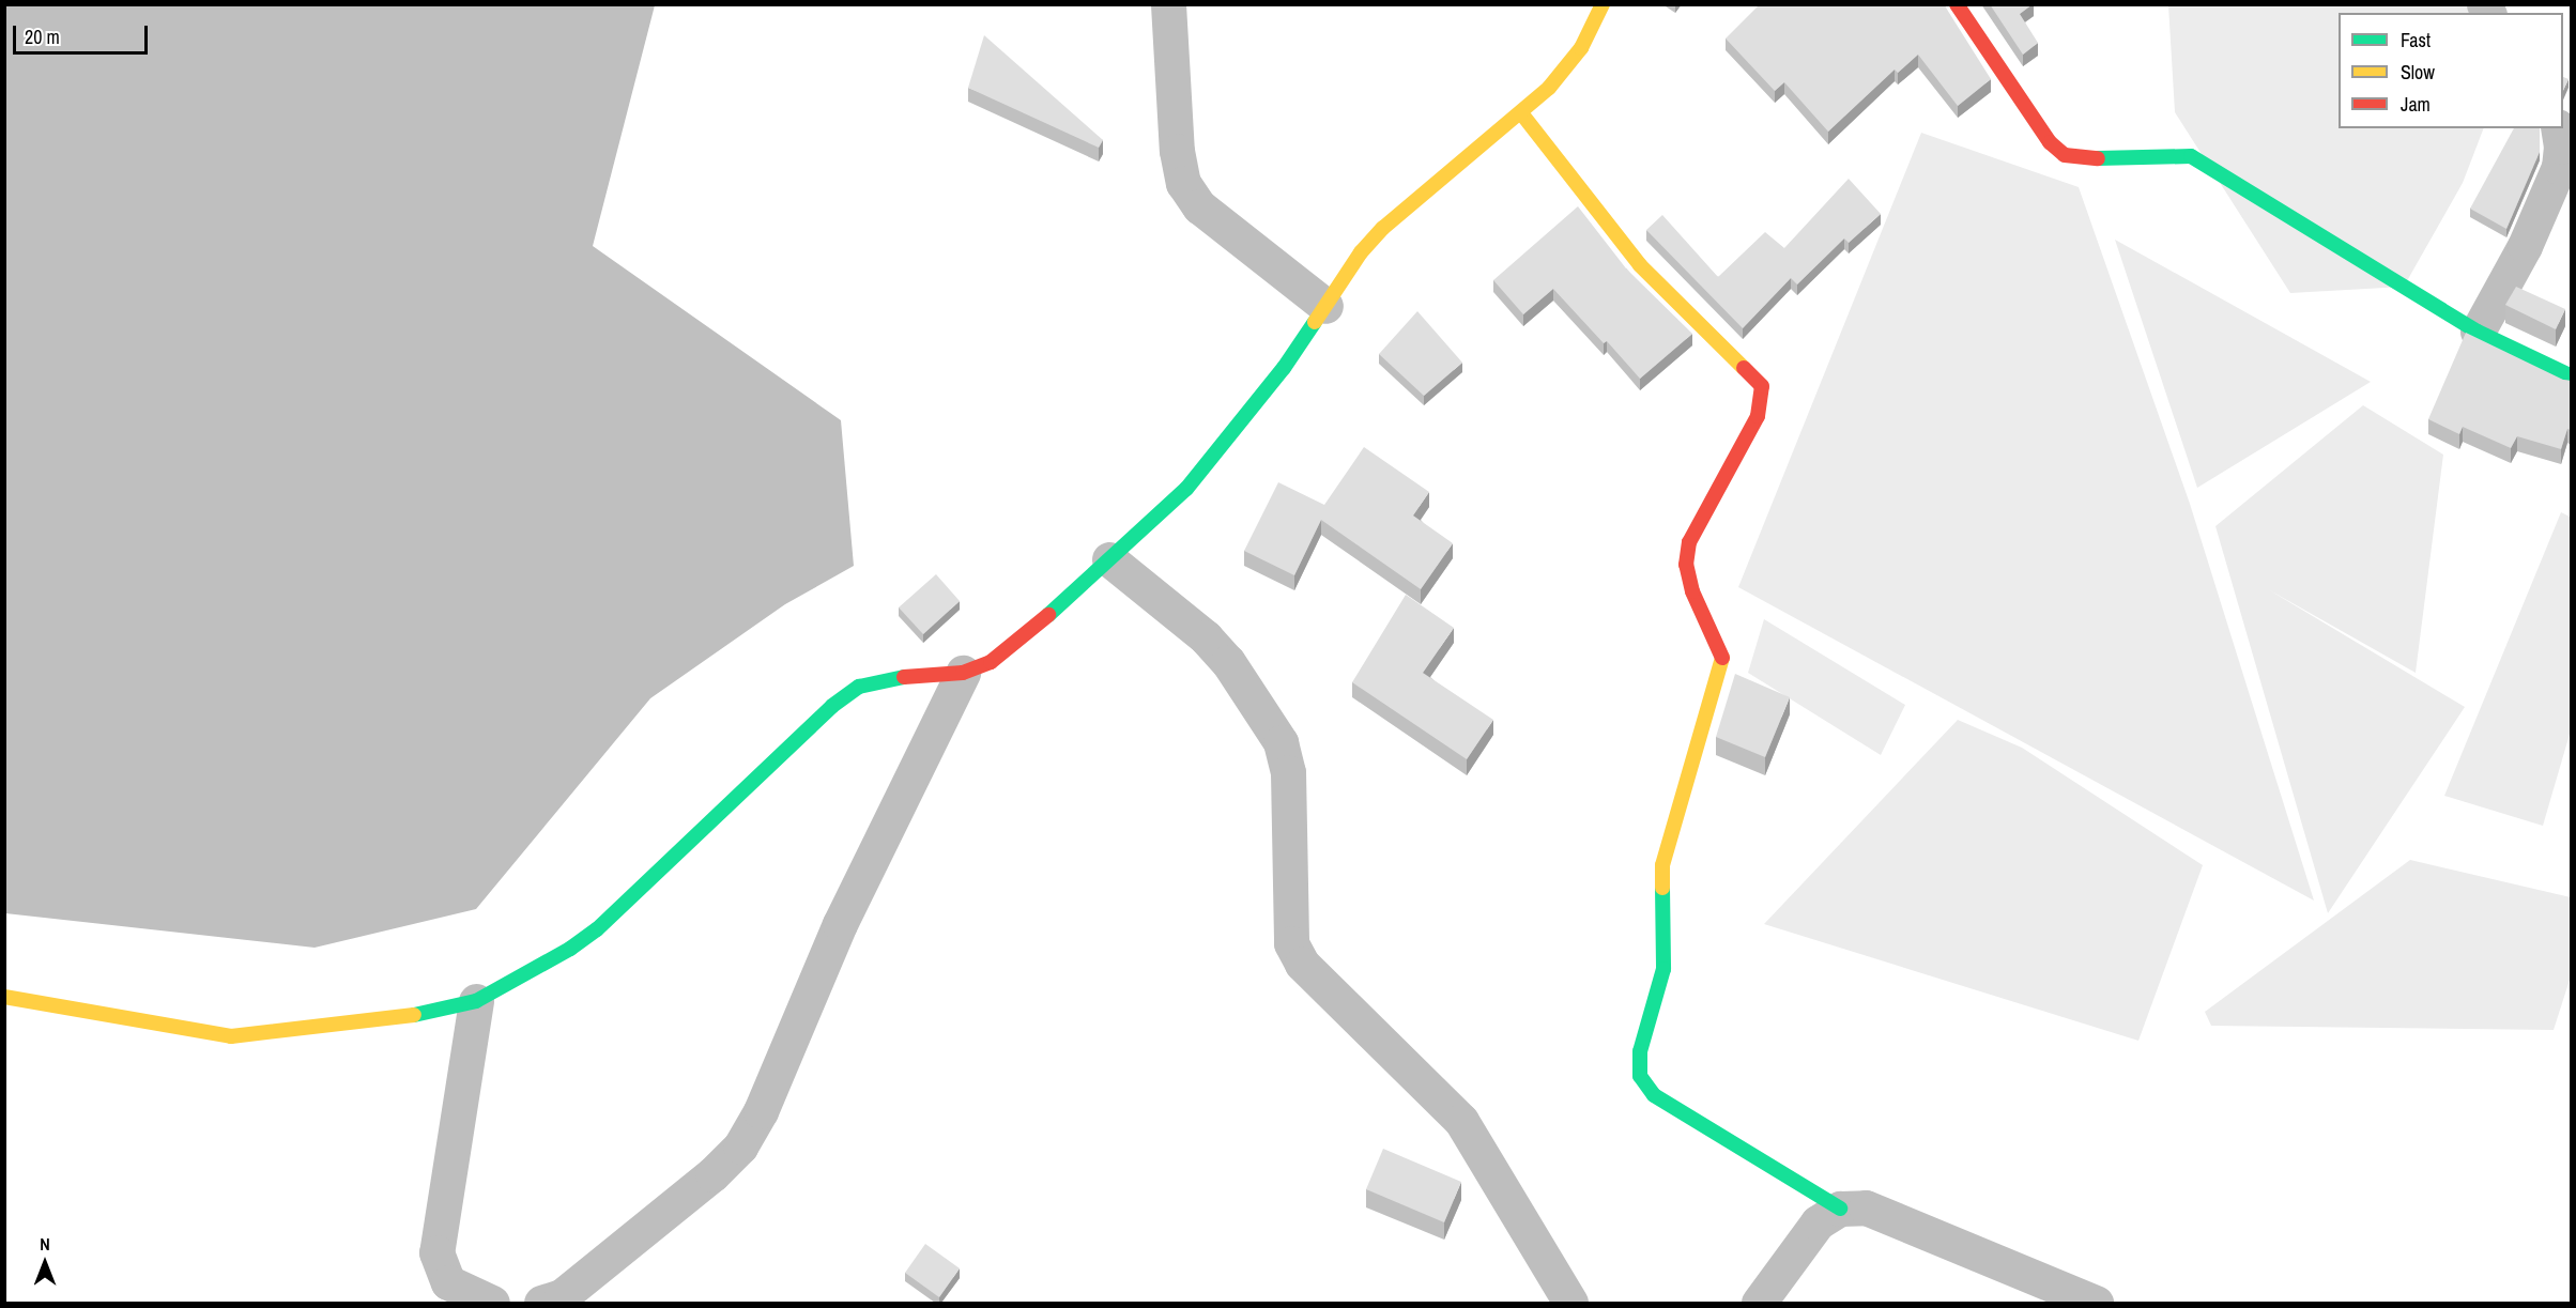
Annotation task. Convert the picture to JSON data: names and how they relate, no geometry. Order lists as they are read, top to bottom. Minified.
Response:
{"legend":["Fast","Slow","Jam"],"scale_bar":"20 m","north":"top"}
